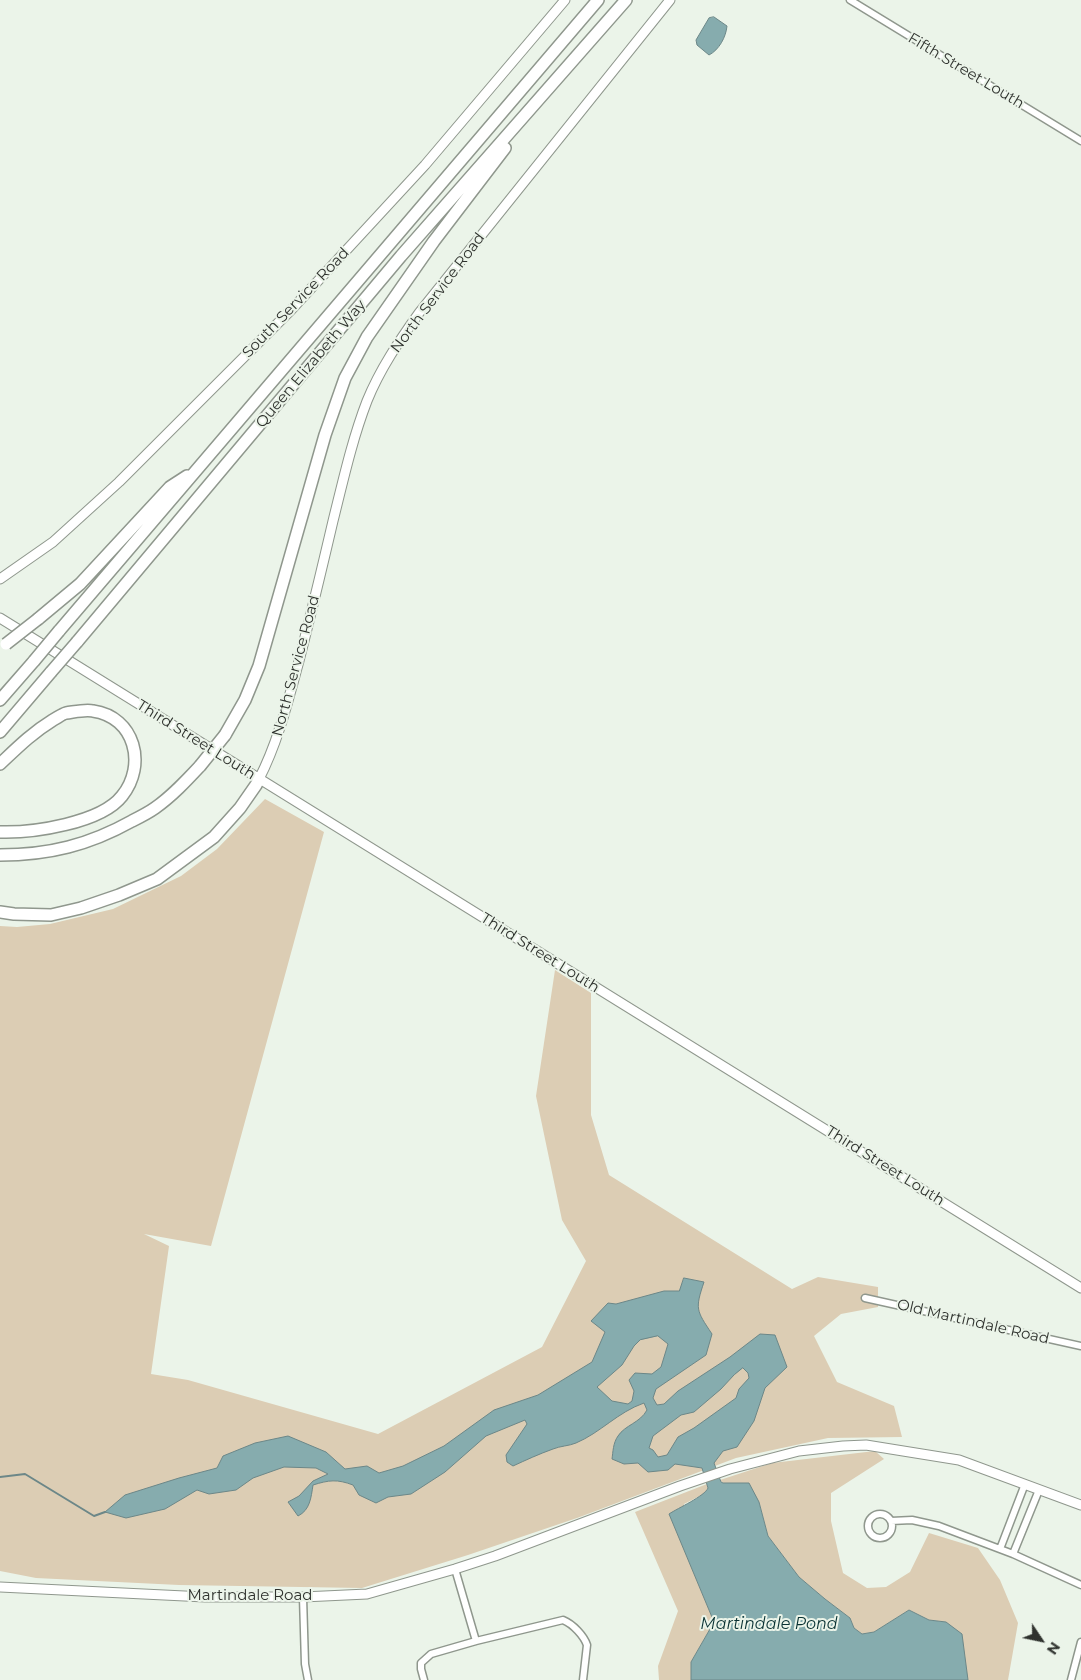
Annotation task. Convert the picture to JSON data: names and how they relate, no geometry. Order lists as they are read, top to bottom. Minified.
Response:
{"streets":{"highway":["Queen Elizabeth Way"],"main road":["North Service Road","South Service Road","Third Street Louth","Martindale Road"],"street":["Fifth Street Louth","Old Martindale Road"]},"crossings":[["North Service Road","Third Street Louth"]],"water":["Martindale Pond"],"north":"bottom right"}
